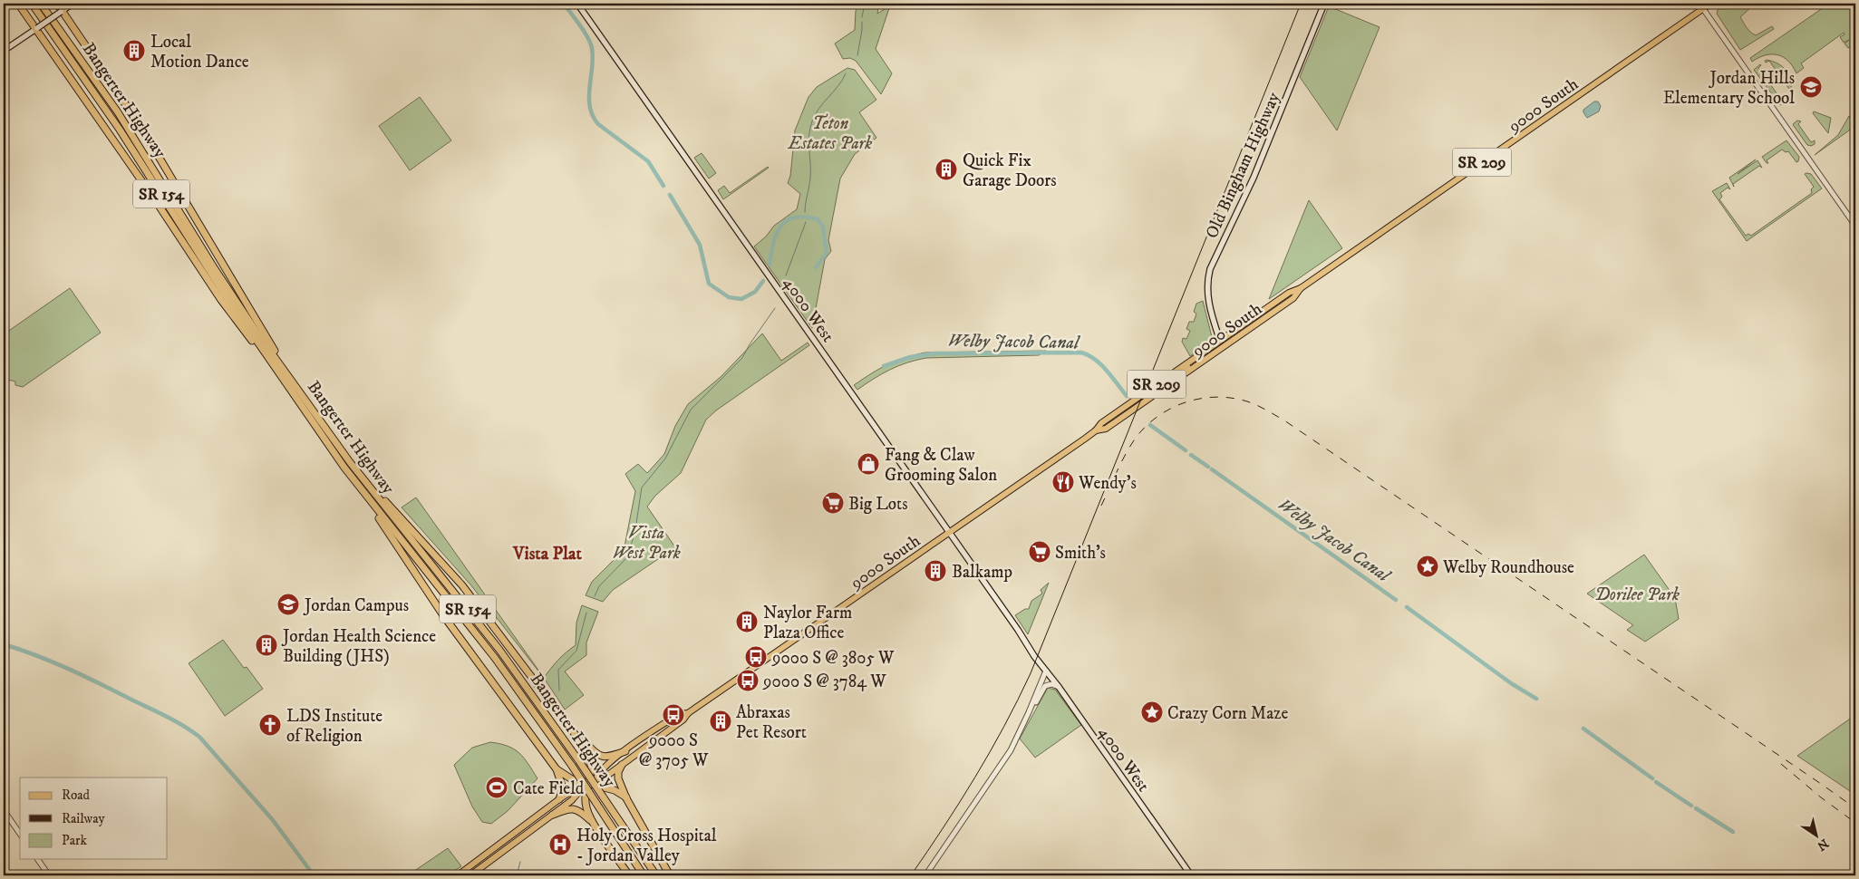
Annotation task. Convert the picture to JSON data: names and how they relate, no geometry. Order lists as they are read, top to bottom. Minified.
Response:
{"streets":{"highway":["Bangerter Highway","SR 154"],"main road":["9000 South","SR 209","Old Bingham Highway","4000 West"]},"crossings":[["9000 South","Old Bingham Highway"],["9000 South","4000 West"]],"districts":["Vista Plat"],"water":["Welby Jacob Canal"],"parks":["Teton Estates Park","Vista West Park","Dorilee Park"],"places":{"building":["Local Motion Dance","Quick Fix Garage Doors","Balkamp","Naylor Farm Plaza Office","Jordan Health Science Building (JHS)","Abraxas Pet Resort"],"school or university":["Jordan Hills Elementary School","Jordan Campus"],"shop":["Fang & Claw Grooming Salon"],"restaurant":["Wendy's"],"supermarket":["Big Lots","Smith's"],"place":["Welby Roundhouse","Crazy Corn Maze"],"bus stop":["9000 S @ 3805 W","9000 S @ 3784 W","9000 S @ 3705 W"],"church":["LDS Institute of Religion"],"sports":["Cate Field"],"hospital":["Holy Cross Hospital - Jordan Valley"]},"legend":["Road","Railway","Park"],"north":"bottom right"}
